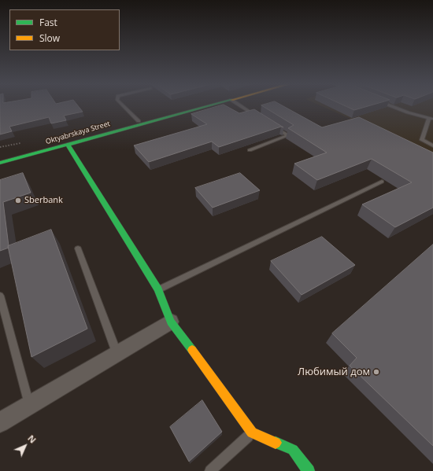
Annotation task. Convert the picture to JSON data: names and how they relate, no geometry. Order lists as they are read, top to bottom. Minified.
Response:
{"streets":{"main road":["Oktyabrskaya Street"]},"places":["Sberbank","Любимый дом"],"legend":["Fast","Slow"],"north":"top right"}
